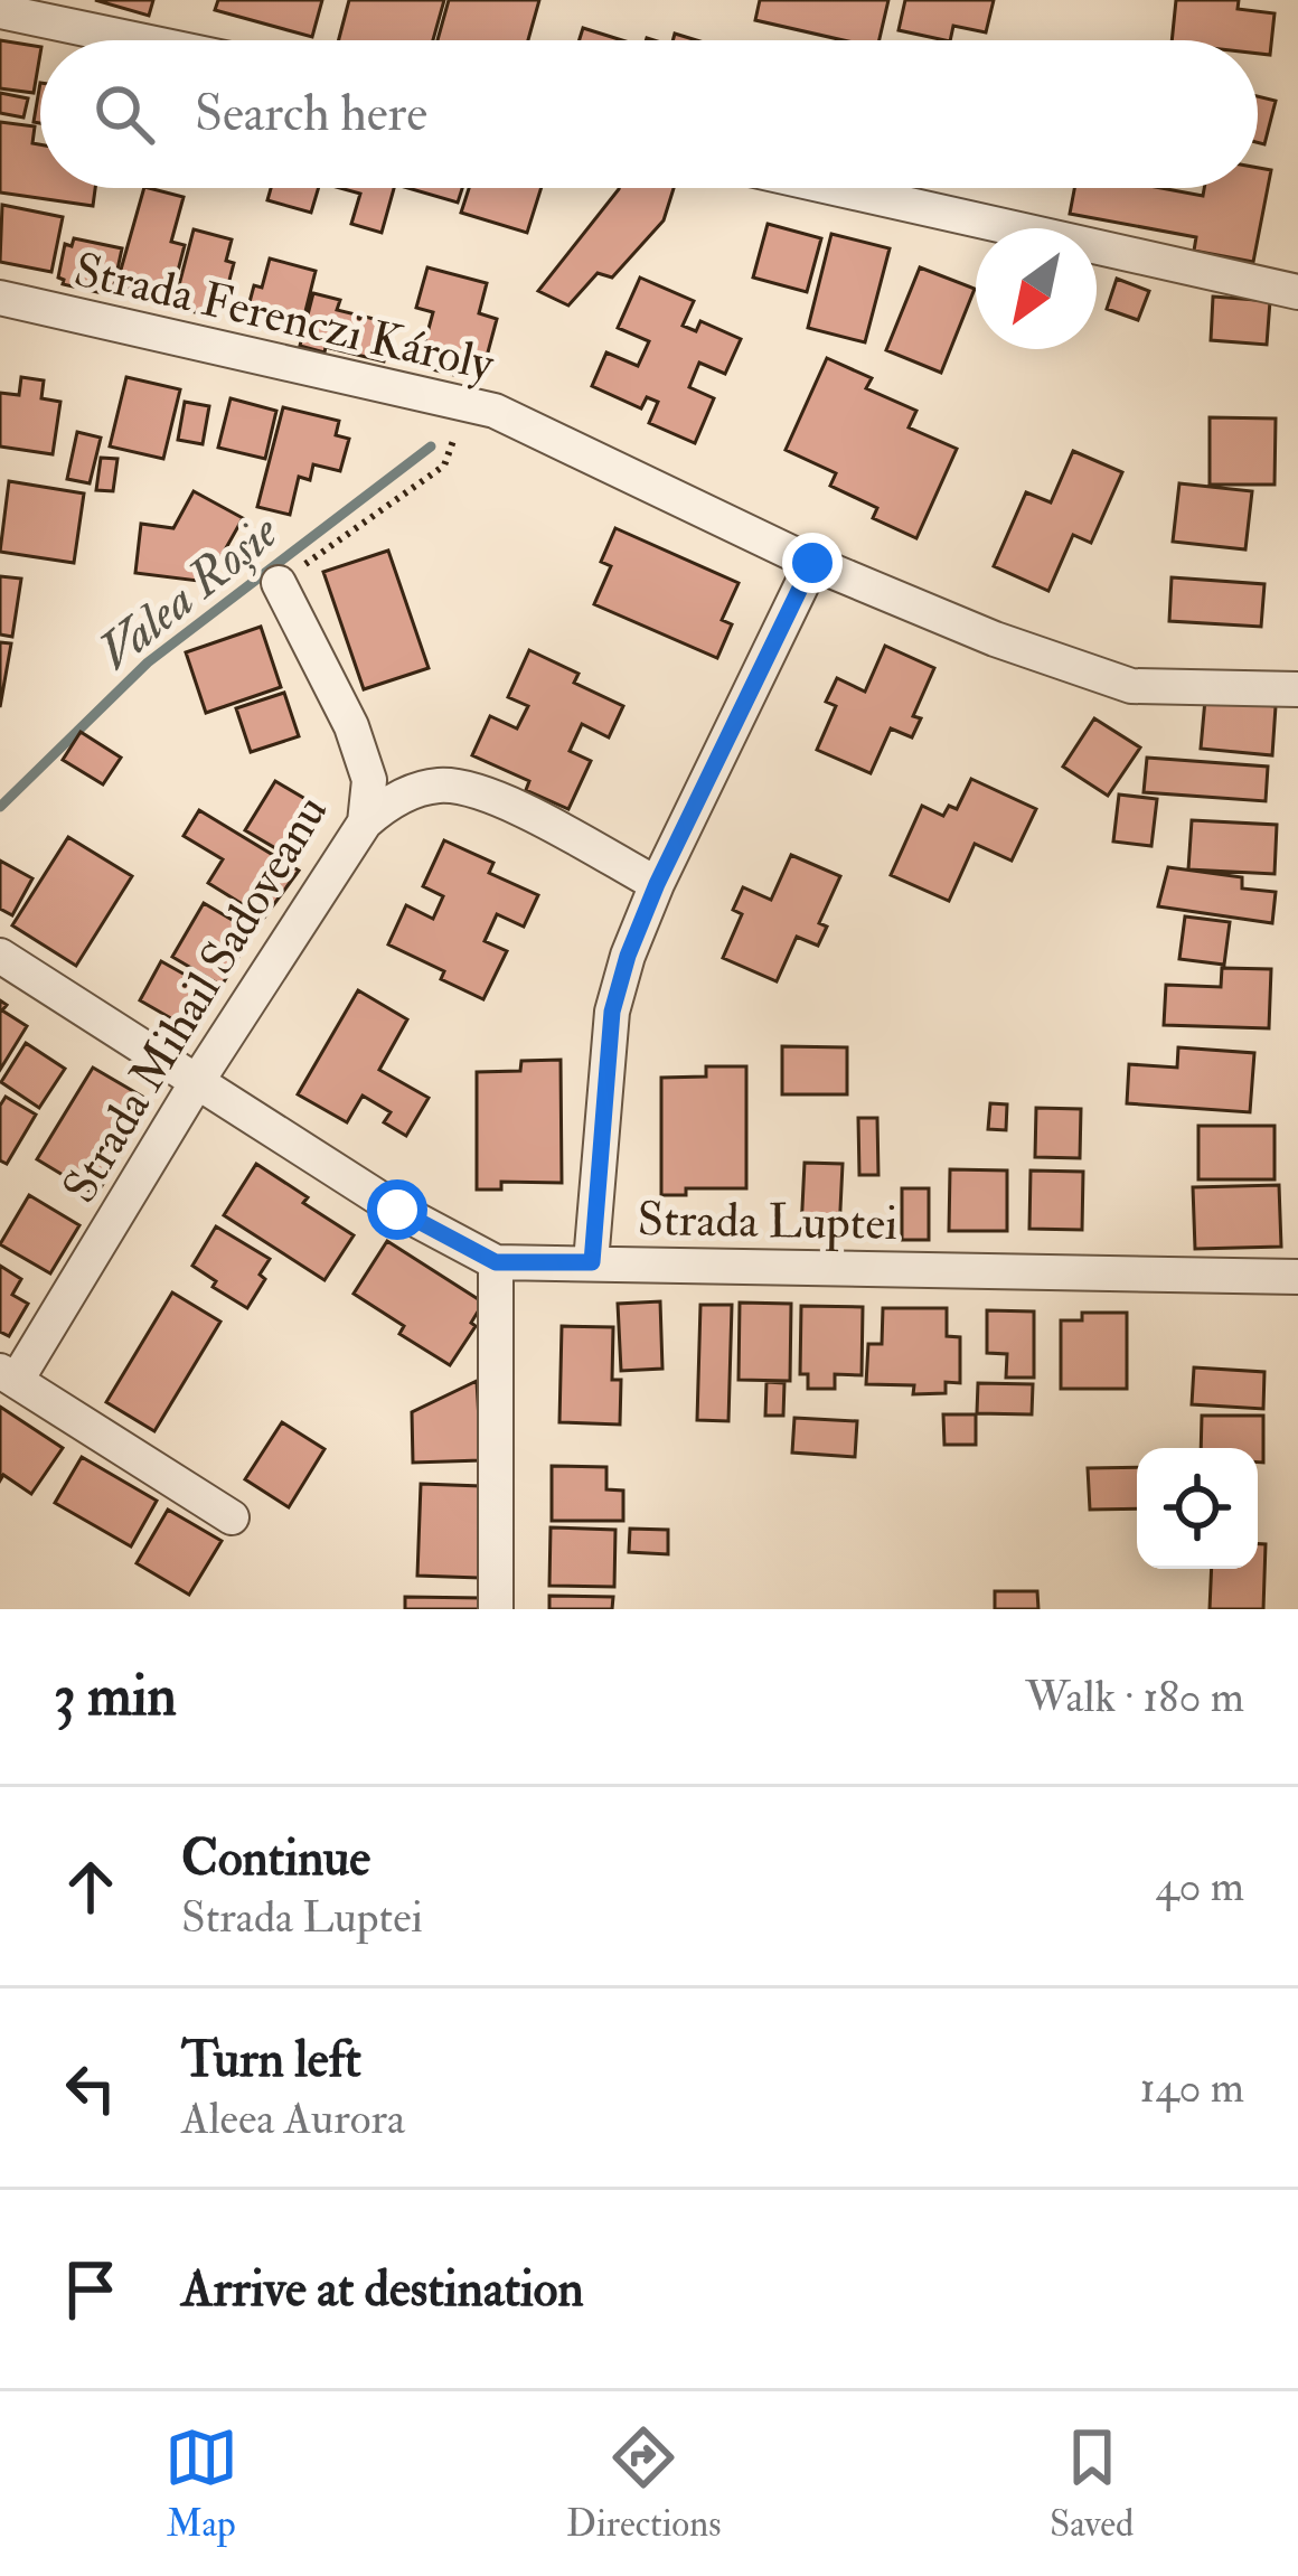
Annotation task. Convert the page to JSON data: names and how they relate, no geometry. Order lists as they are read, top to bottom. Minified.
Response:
{"streets":{"street":["Strada Ferenczi Károly","Strada Mihail Sadoveanu","Strada Luptei"]},"crossings":[["Strada Mihail Sadoveanu","Strada Luptei"]],"water":["Valea Roșie"],"north":"bottom left","page":{"search":"Search here","heading":["3 min","Walk · 180 m"],"list":[["Continue","Strada Luptei","40 m"],["Turn left","Aleea Aurora","140 m"],"Arrive at destination"],"nav":["Map","Directions","Saved"]}}
